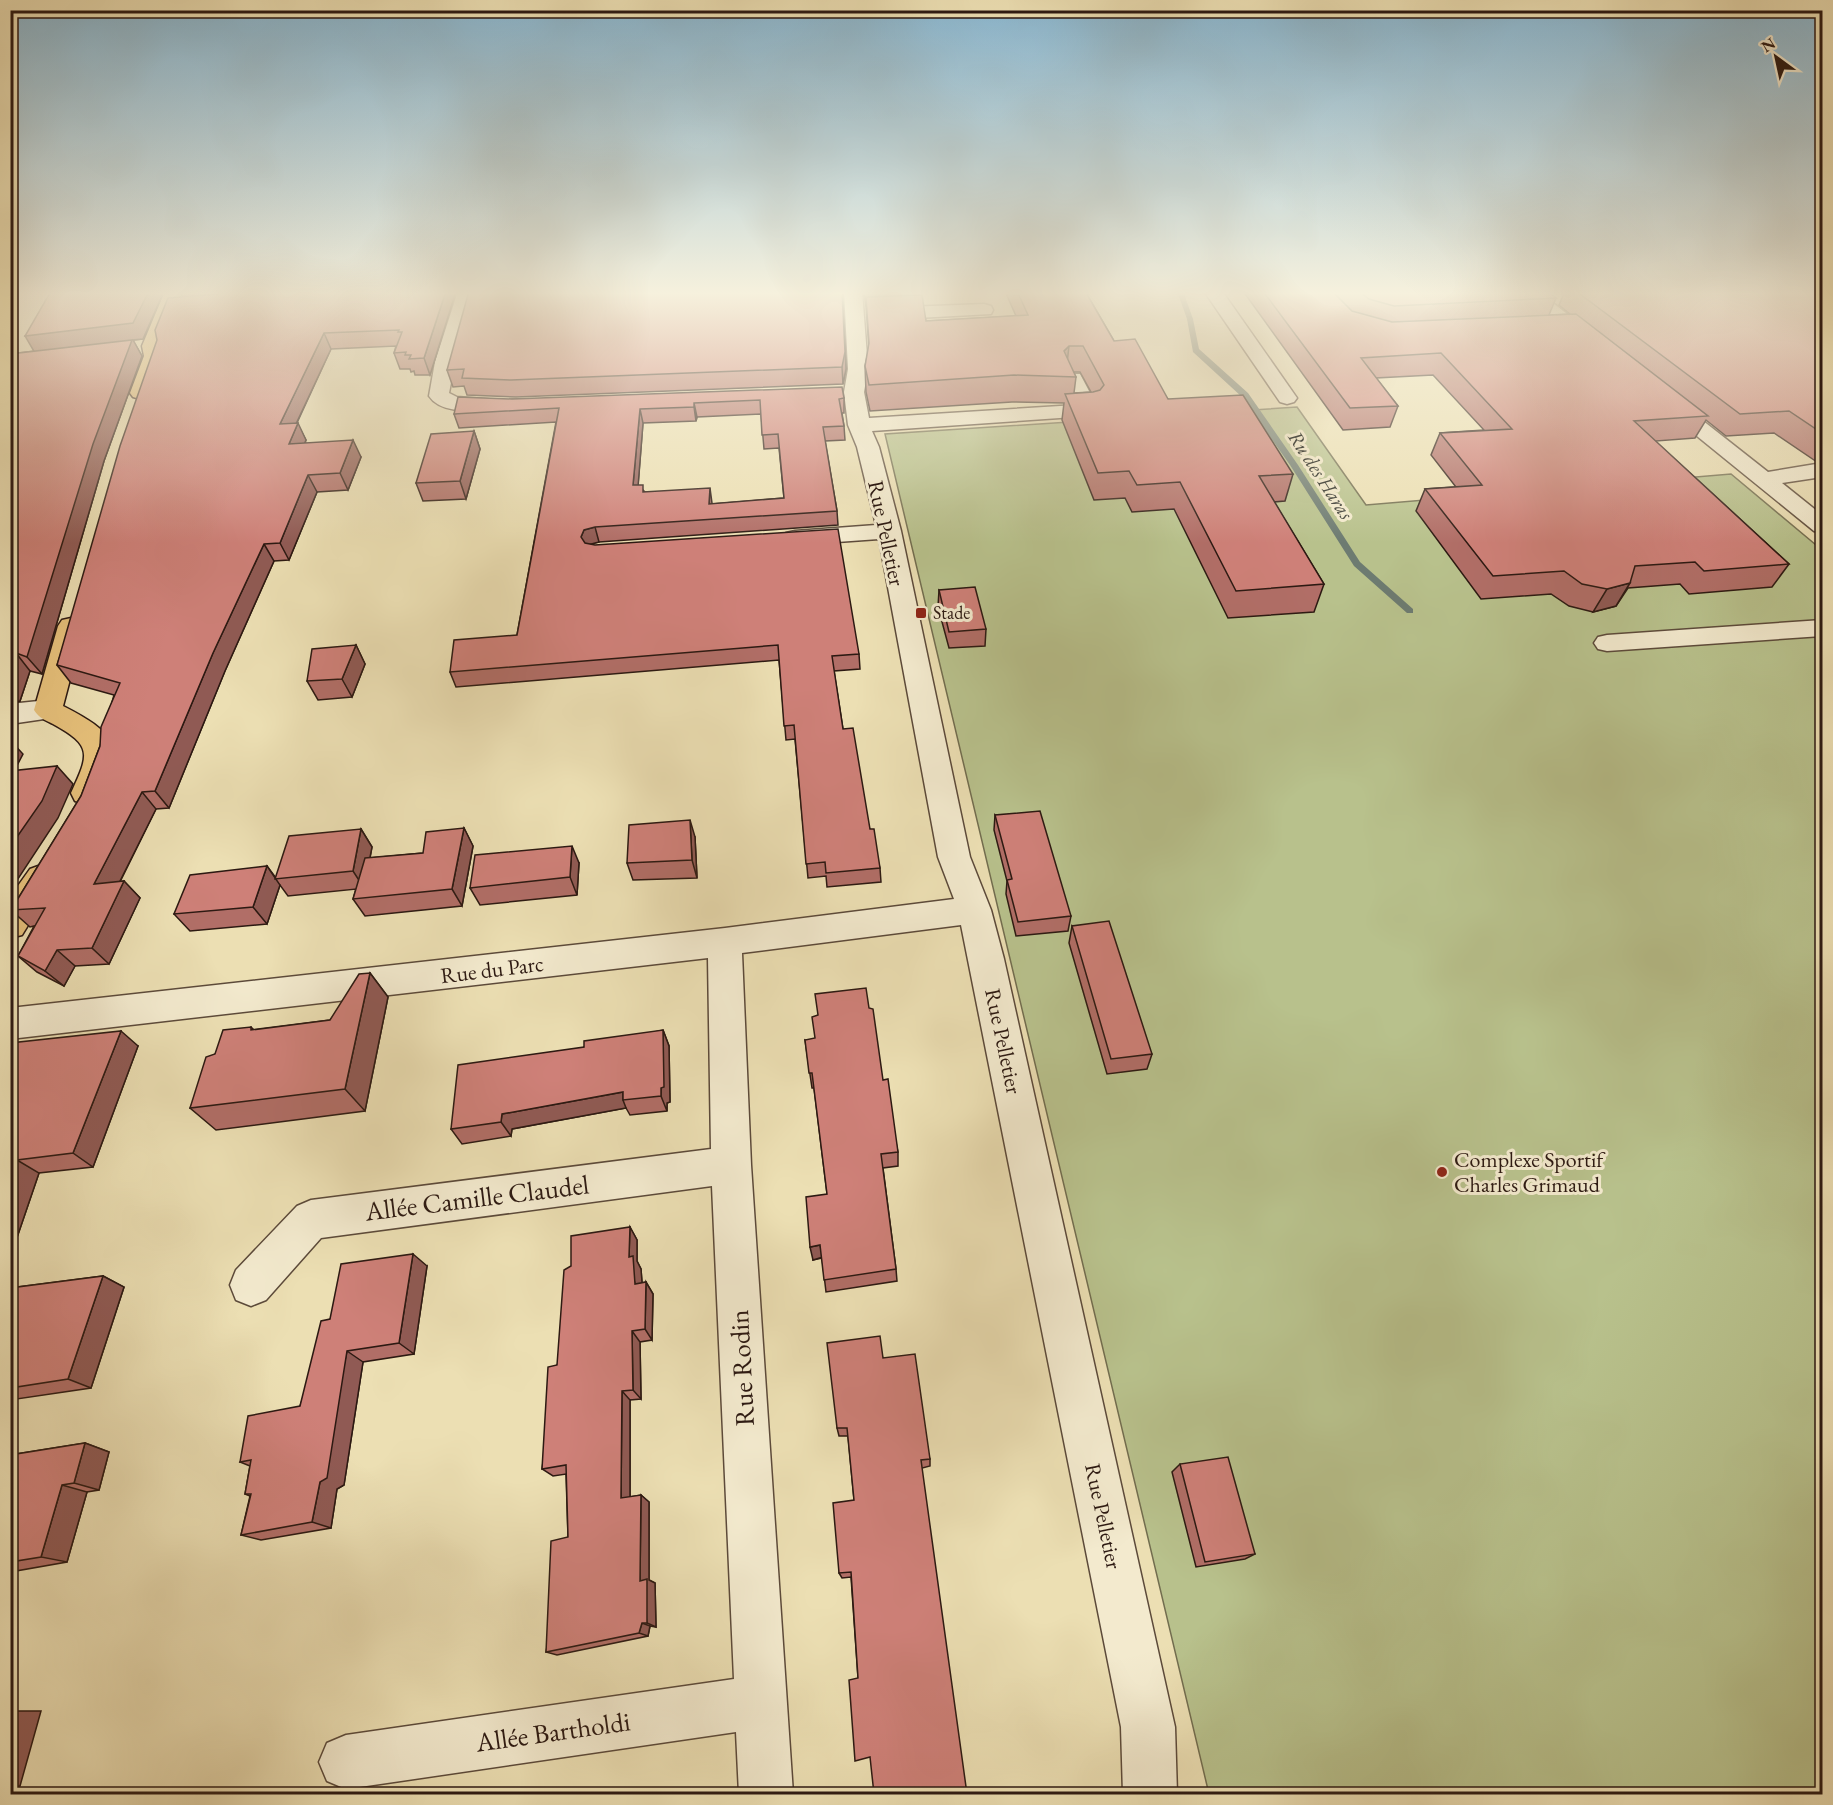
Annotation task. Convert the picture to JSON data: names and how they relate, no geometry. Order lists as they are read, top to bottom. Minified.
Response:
{"streets":{"street":["Rue Pelletier","Rue du Parc","Allée Camille Claudel","Rue Rodin","Allée Bartholdi"]},"crossings":[["Rue Pelletier","Rue du Parc"],["Rue du Parc","Rue Rodin"],["Allée Camille Claudel","Rue Rodin"],["Rue Rodin","Allée Bartholdi"]],"water":["Ru des Haras"],"places":{"transit":["Stade"],"other":["Complexe Sportif Charles Grimaud"]},"north":"top left"}
